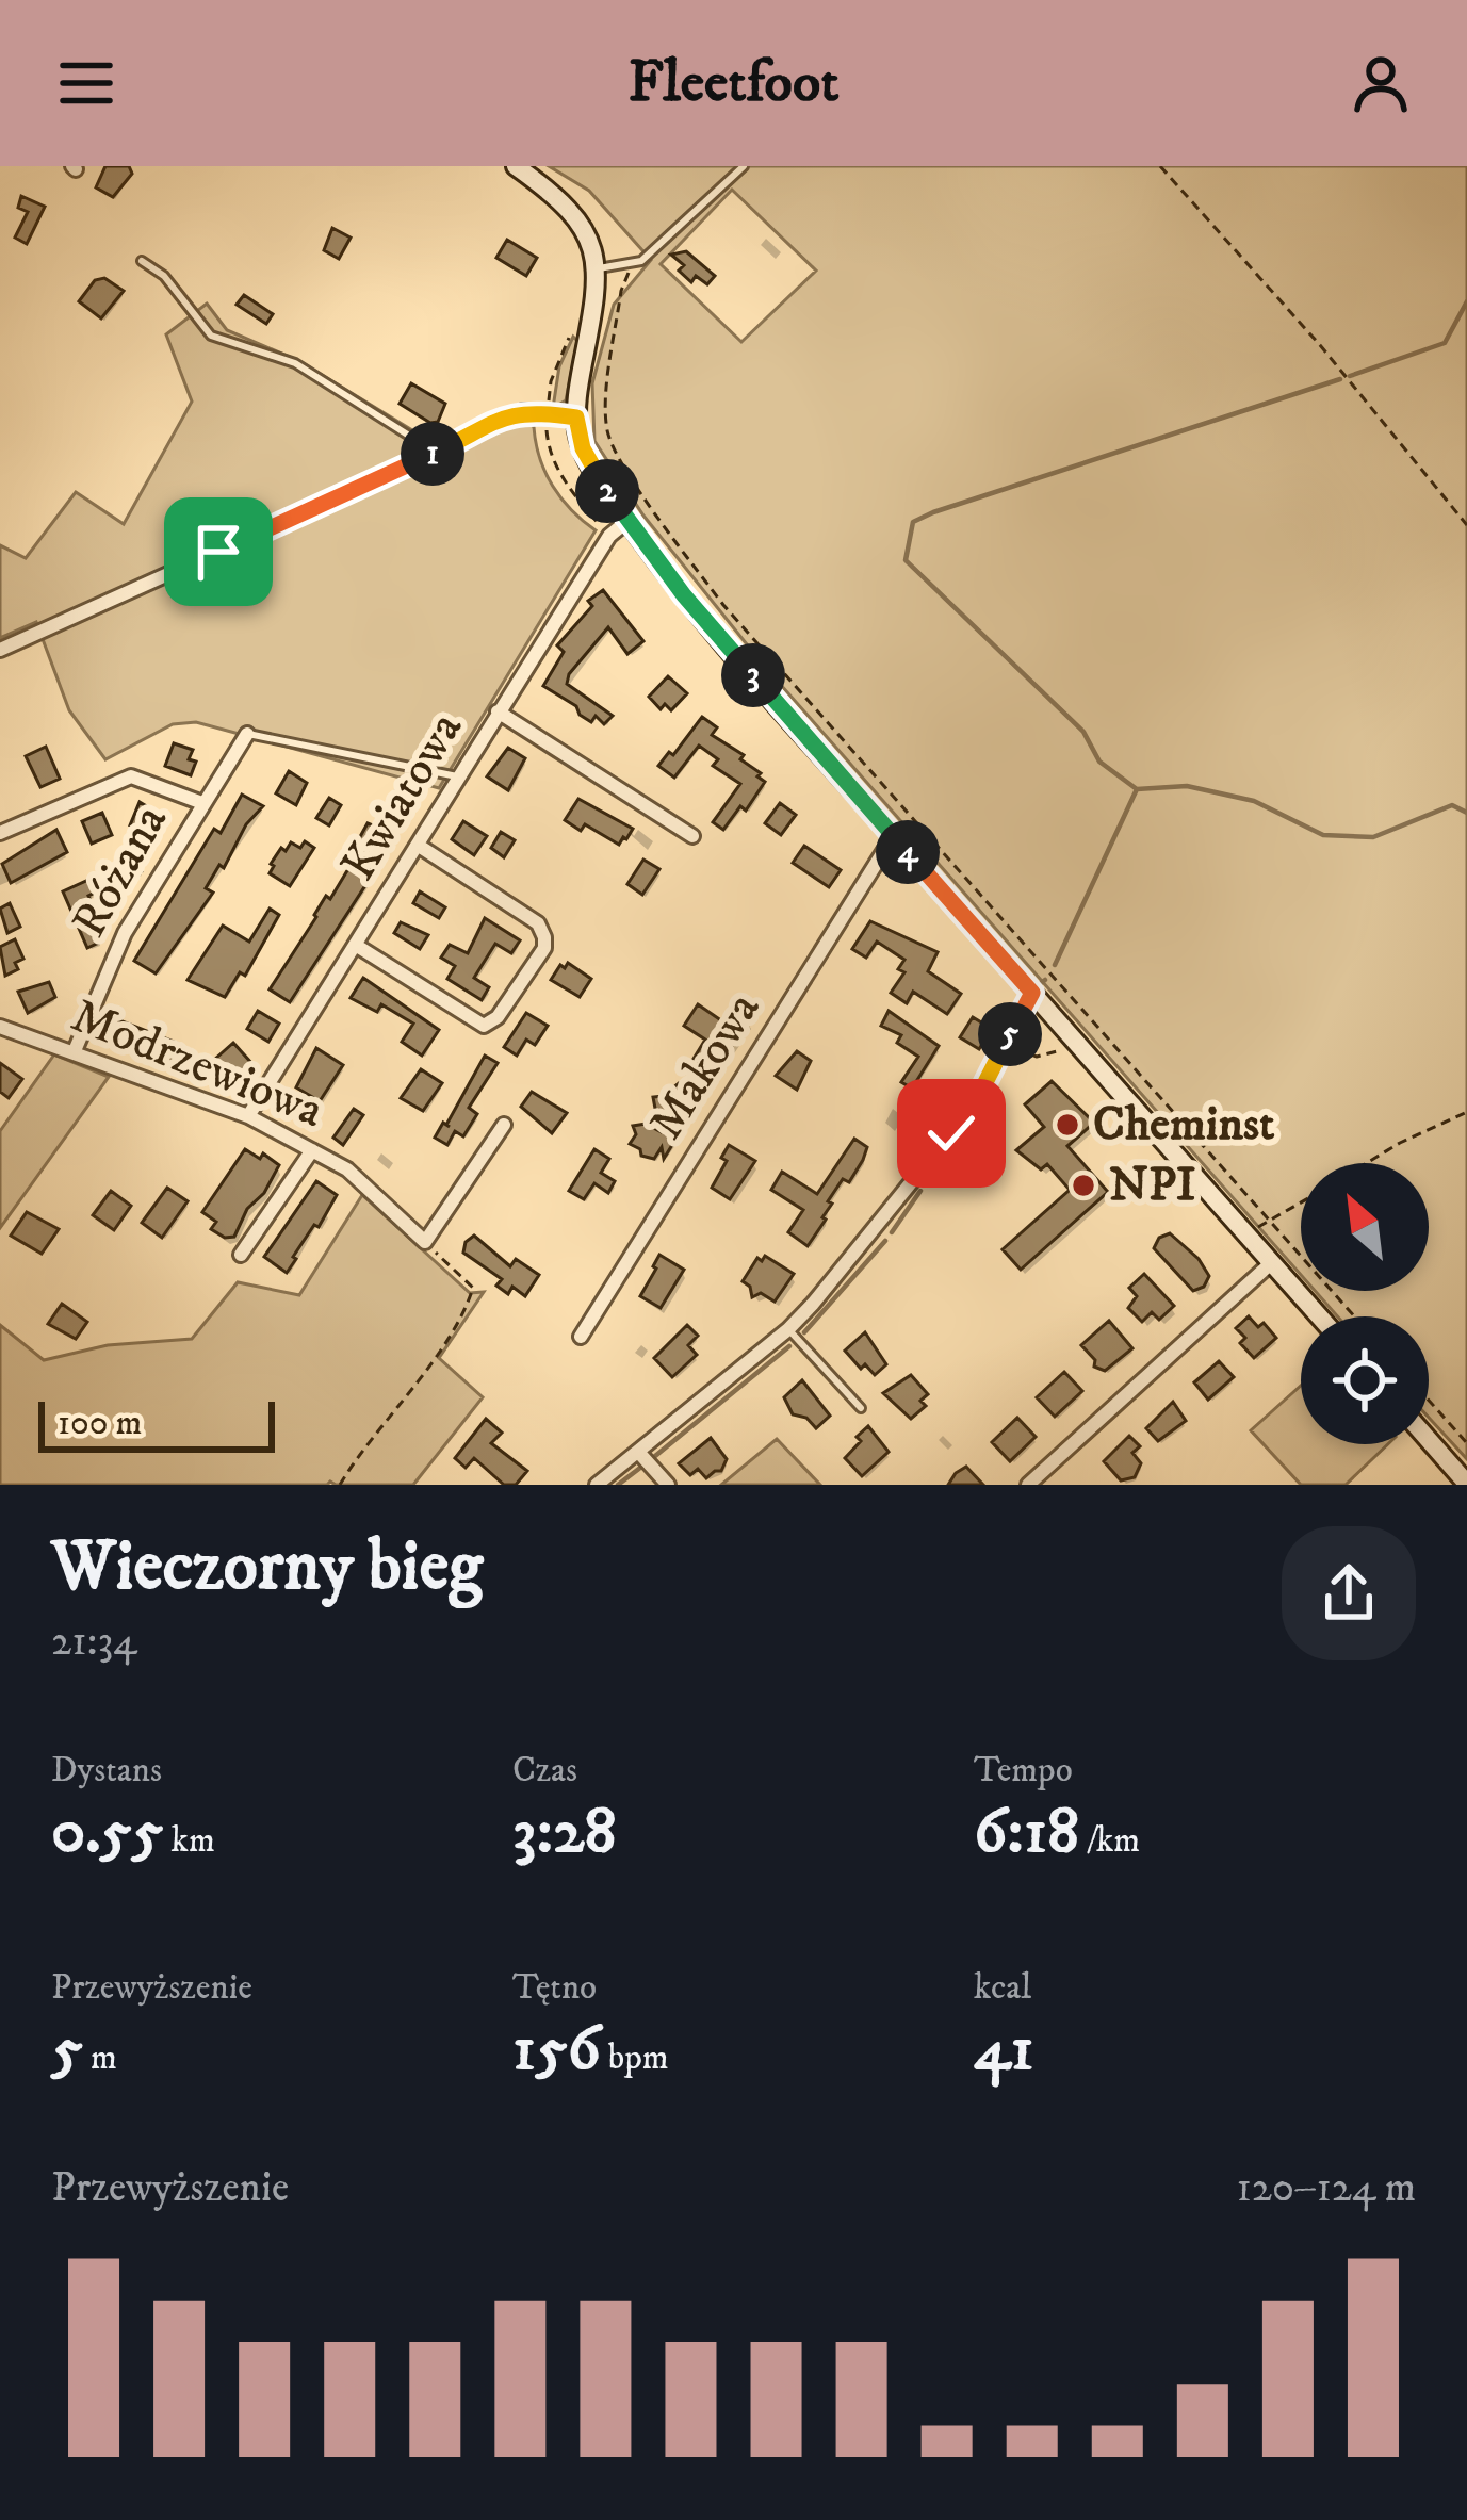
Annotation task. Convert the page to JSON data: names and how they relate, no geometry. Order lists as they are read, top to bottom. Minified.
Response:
{"streets":{"street":["Kwiatowa","Różana","Modrzewiowa","Makowa"]},"crossings":[["Kwiatowa","Modrzewiowa"],["Różana","Modrzewiowa"]],"places":["Cheminst","NPI"],"scale_bar":"100 m","north":"top left","page":{"header":"Fleetfoot","pins":["1","2","3","4","5"],"scale":"100 m","heading":["Wieczorny bieg","21:34"],"stats":[["Dystans","0.55 km"],["Czas","3:28"],["Tempo","6:18 /km"],["Przewyższenie","5 m"],["Tętno","156 bpm"],["kcal","41"]],"chart":["Przewyższenie","120–124 m"]}}
